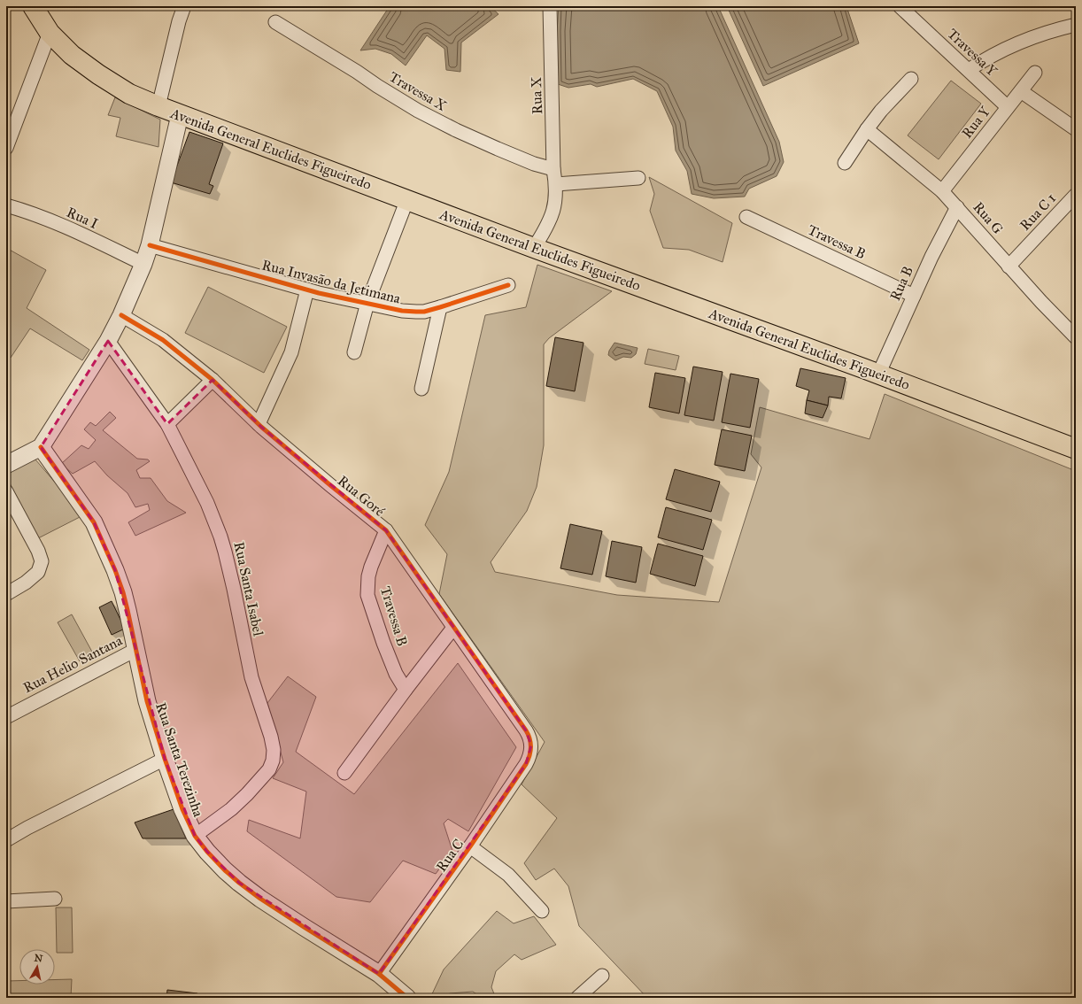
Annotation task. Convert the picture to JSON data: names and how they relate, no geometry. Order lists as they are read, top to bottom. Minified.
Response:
{"streets":{"main road":["Avenida General Euclides Figueiredo"],"street":["Travessa Y","Travessa X","Rua X","Rua Y","Rua C 1","Rua I","Rua G","Travessa B","Rua Invasão da Jetimana","Rua B","Rua Goré","Rua Santa Isabel","Rua Helio Santana","Rua Santa Terezinha","Rua C"]},"crossings":[["Travessa Y","Rua Y"],["Travessa X","Rua X"],["Rua X","Avenida General Euclides Figueiredo"],["Rua Y","Rua G"],["Avenida General Euclides Figueiredo","Rua B"],["Rua C 1","Rua G"],["Rua G","Rua B"],["Travessa B","Rua B"],["Travessa B","Rua Goré"],["Rua Goré","Rua C"],["Rua Santa Isabel","Rua Santa Terezinha"],["Rua Helio Santana","Rua Santa Terezinha"],["Rua Santa Terezinha","Rua C"]],"north":"top"}
